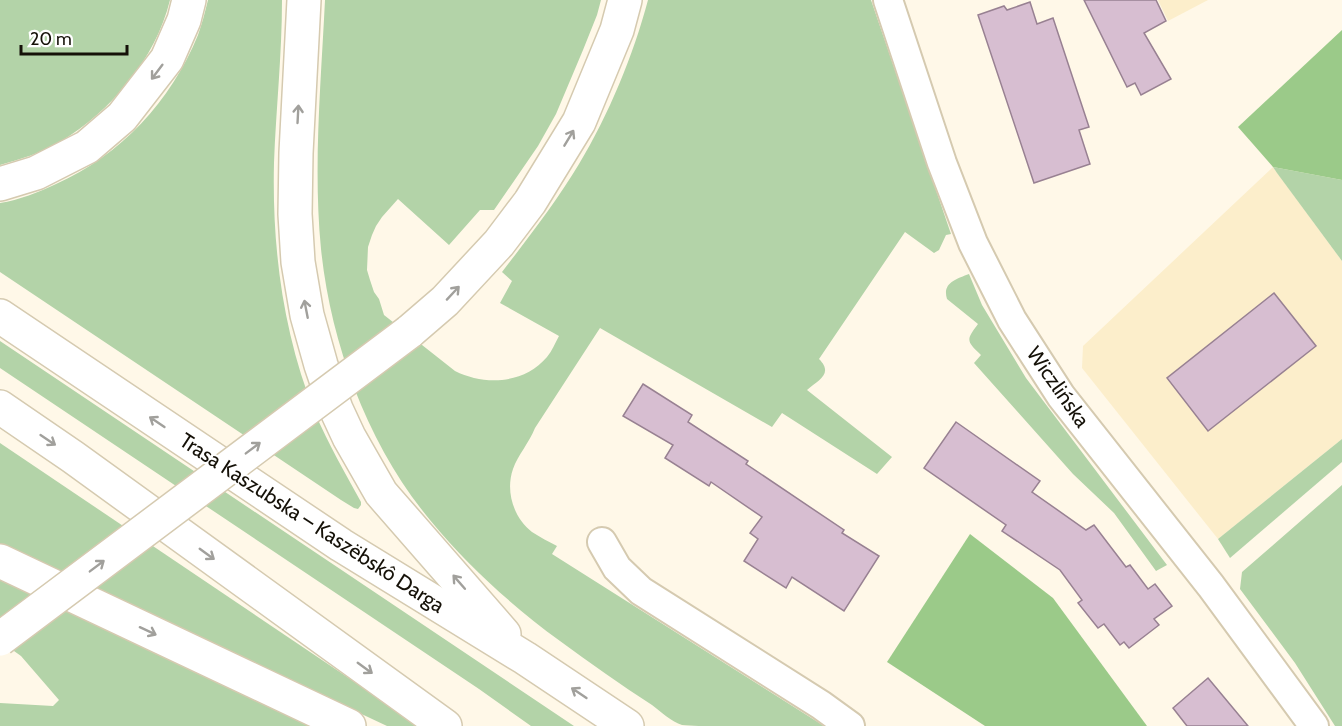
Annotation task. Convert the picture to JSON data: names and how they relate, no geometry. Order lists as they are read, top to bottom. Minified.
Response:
{"streets":{"highway":["Trasa Kaszubska – Kaszëbskô Darga"],"street":["Wiczlińska"]},"scale_bar":"20 m"}
